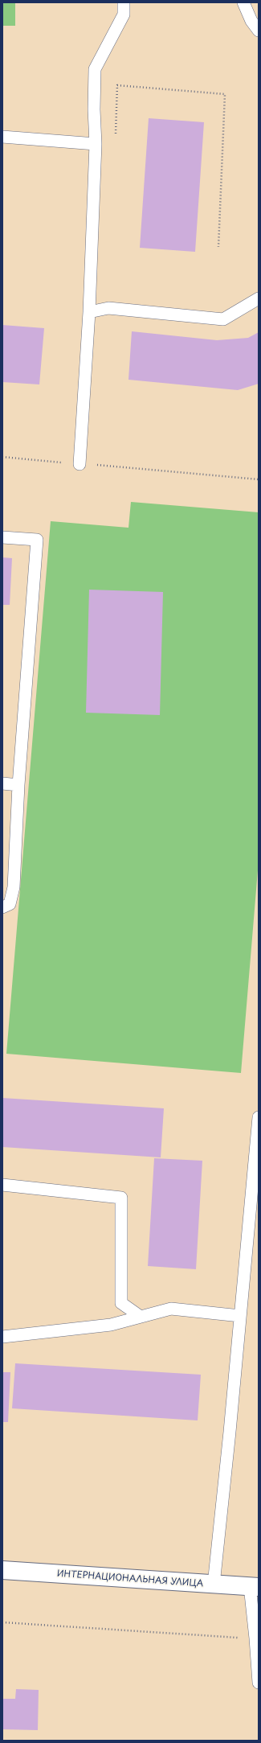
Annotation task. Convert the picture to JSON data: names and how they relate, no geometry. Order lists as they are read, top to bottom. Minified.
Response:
{"streets":{"main road":["ИНТЕРНАЦИОНАЛЬНАЯ УЛИЦА"]}}
